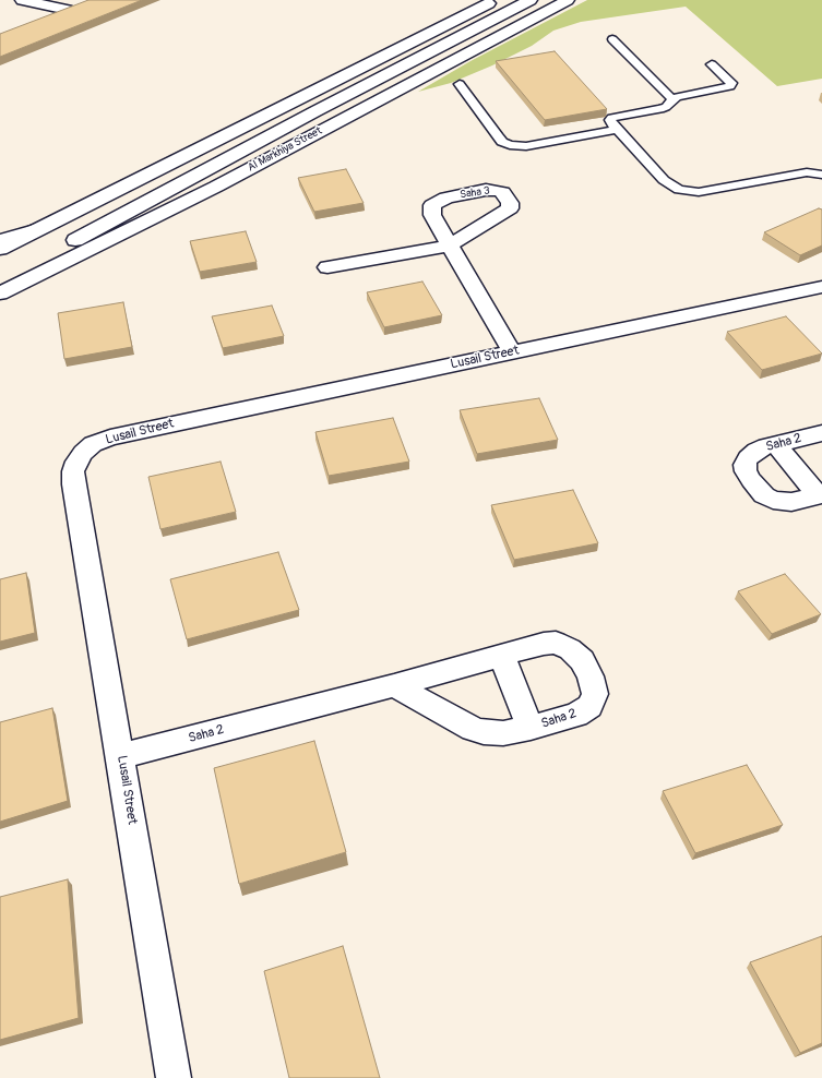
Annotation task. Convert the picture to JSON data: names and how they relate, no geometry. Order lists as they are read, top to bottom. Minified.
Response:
{"streets":{"main road":["Al Markhiya Street","Lusail Street","Saha 2"]},"crossings":[["Lusail Street","Saha 2"]]}
